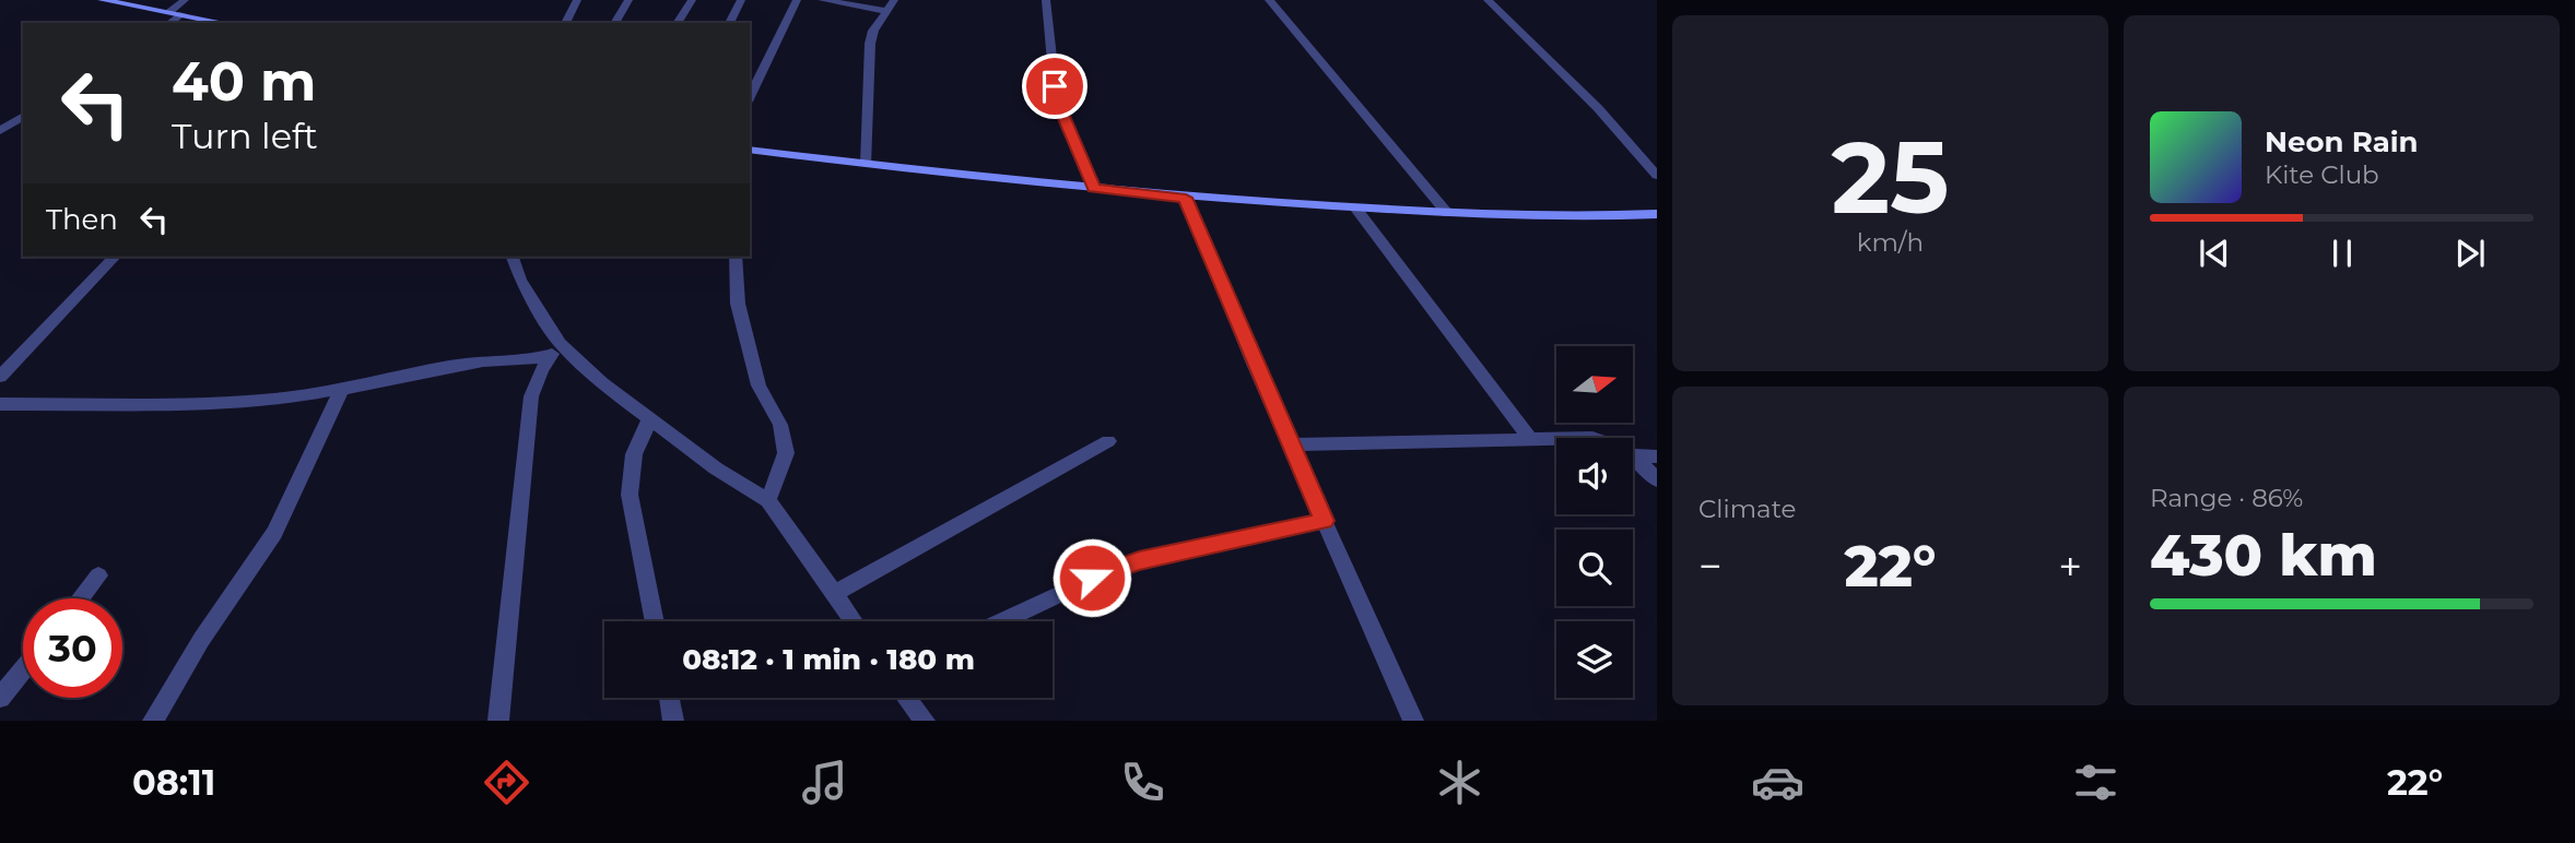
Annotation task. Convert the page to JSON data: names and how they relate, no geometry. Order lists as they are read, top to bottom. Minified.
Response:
{"north":"right","page":{"tile":[["25","km/h"],"Climate",["Range · 86%","430 km"]],"turn":["40 m","Turn left"],"song":["Neon Rain","Kite Club"],"then":"Then","heat":["−","22°","+"],"limit":"30","trip":"08:12 · 1 min · 180 m","tabs":["08:11","22°"]}}
